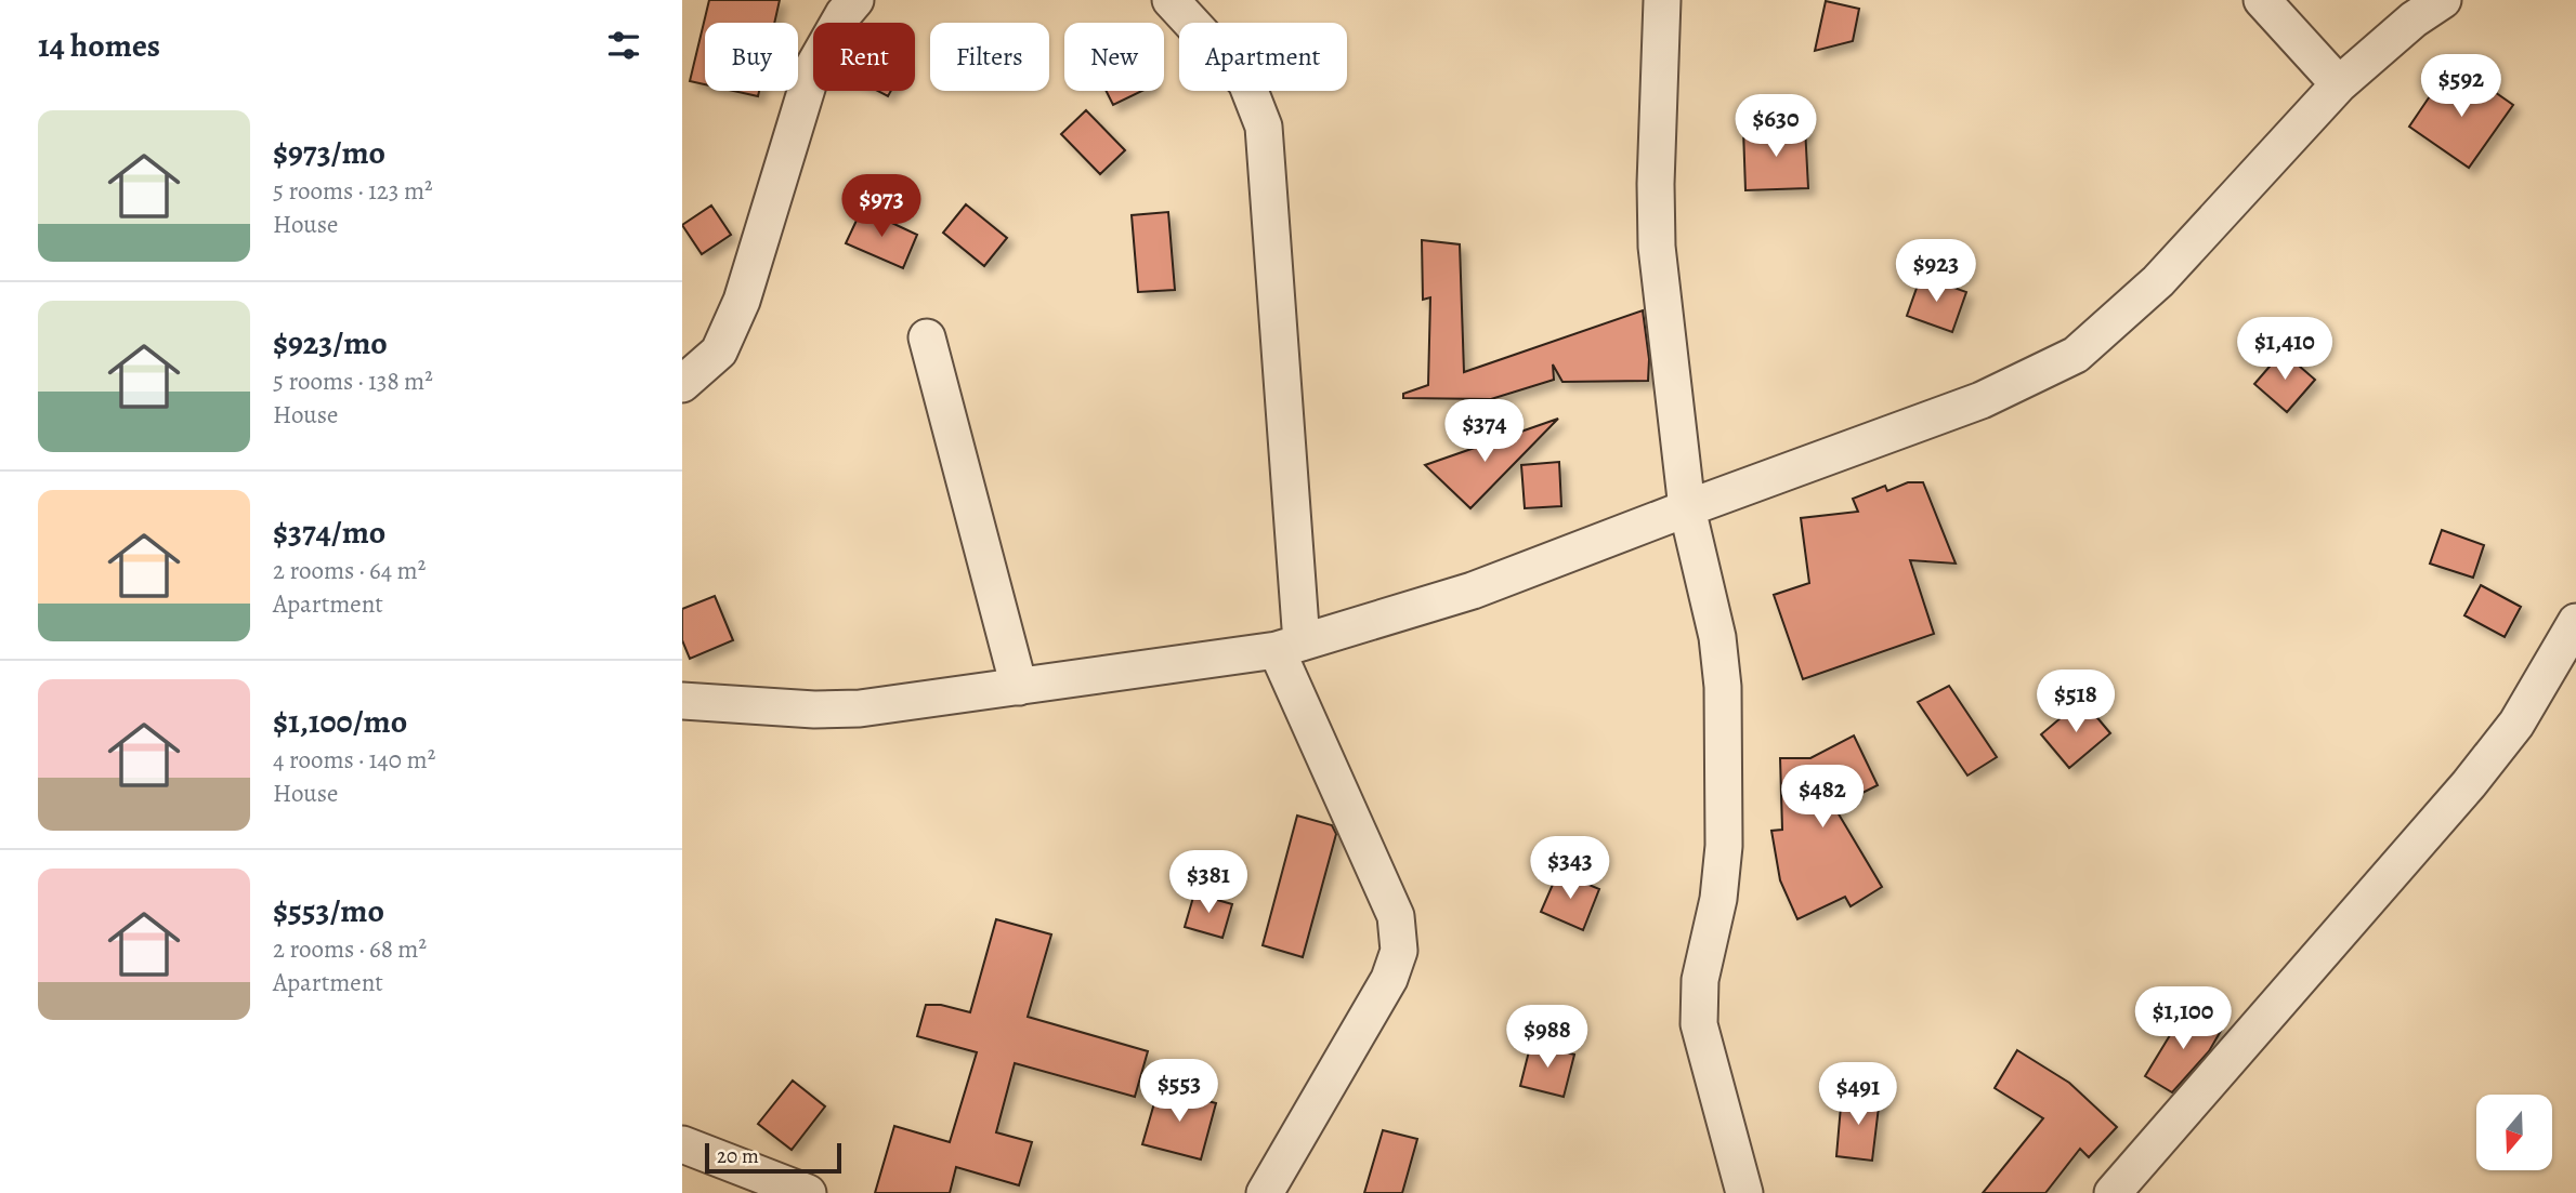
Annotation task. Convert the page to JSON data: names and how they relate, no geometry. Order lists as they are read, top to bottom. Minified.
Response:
{"scale_bar":"20 m","north":"bottom","page":{"heading":"14 homes","chip":["Buy","Rent","Filters","New","Apartment"],"price":["$592","$630","$973","$923","$1,410","$374","$518","$482","$343","$381","$1,100","$988","$553","$491"],"list":[{"name":"$973/mo","note":"5 rooms · 123 m² · House"},{"name":"$923/mo","note":"5 rooms · 138 m² · House"},{"name":"$374/mo","note":"2 rooms · 64 m² · Apartment"},{"name":"$1,100/mo","note":"4 rooms · 140 m² · House"},{"name":"$553/mo","note":"2 rooms · 68 m² · Apartment"}],"scale":"20 m"}}
